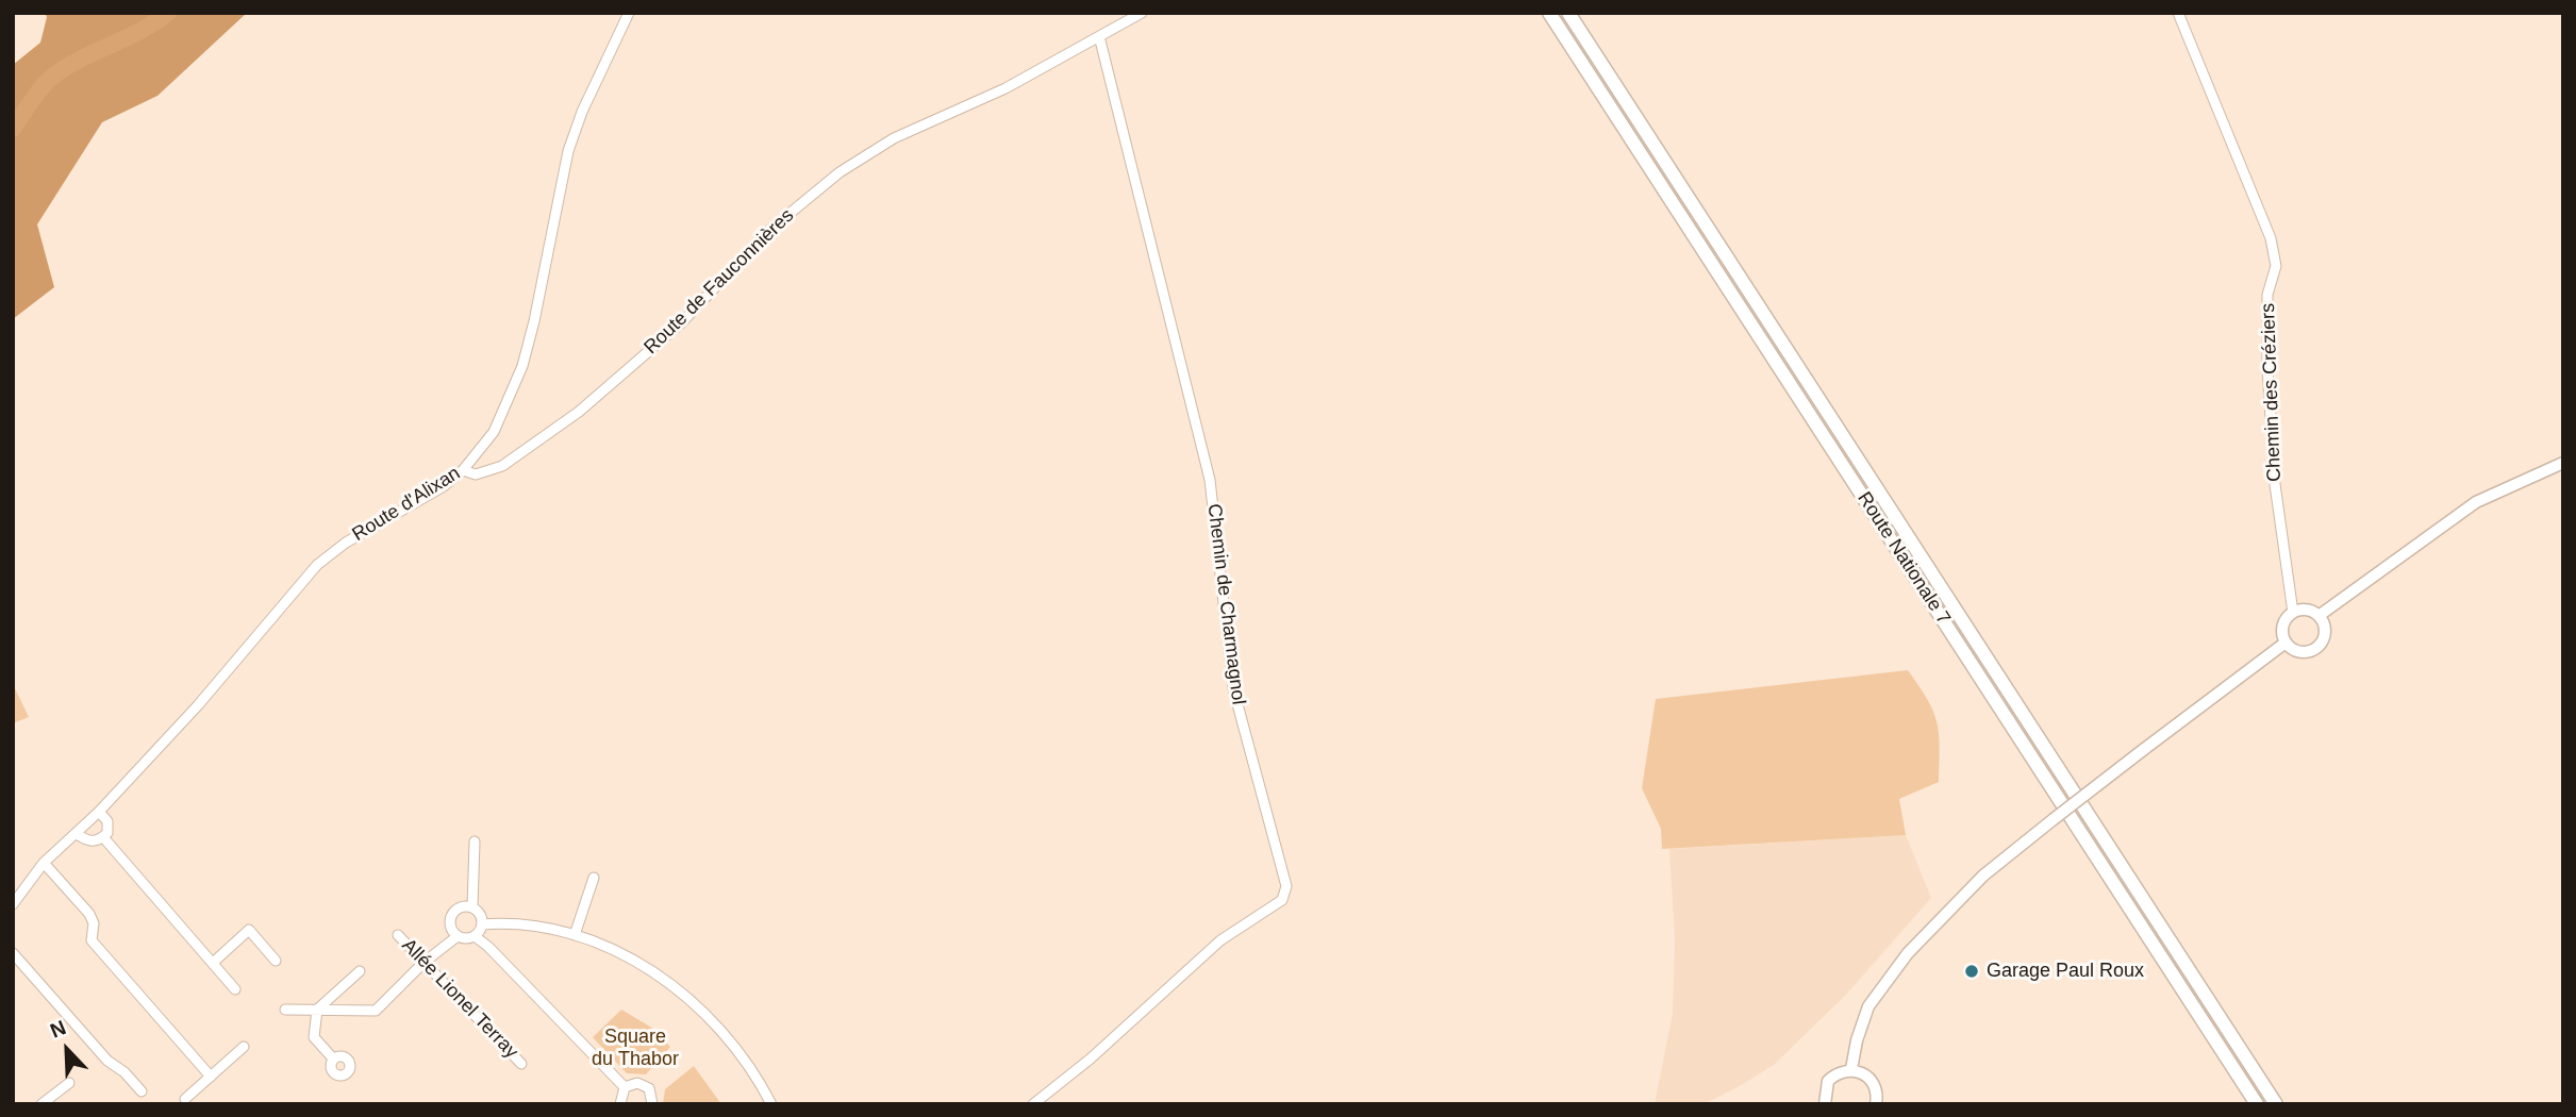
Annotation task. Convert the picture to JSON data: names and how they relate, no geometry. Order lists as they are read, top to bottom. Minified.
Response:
{"streets":{"highway":["Route Nationale 7"],"street":["Route de Fauconnières","Chemin des Créziers","Route d'Alixan","Chemin de Charmagnol","Allée Lionel Terray"]},"crossings":[["Route de Fauconnières","Route d'Alixan"],["Route de Fauconnières","Chemin de Charmagnol"]],"parks":["Square du Thabor"],"places":["Garage Paul Roux"],"north":"top left"}
